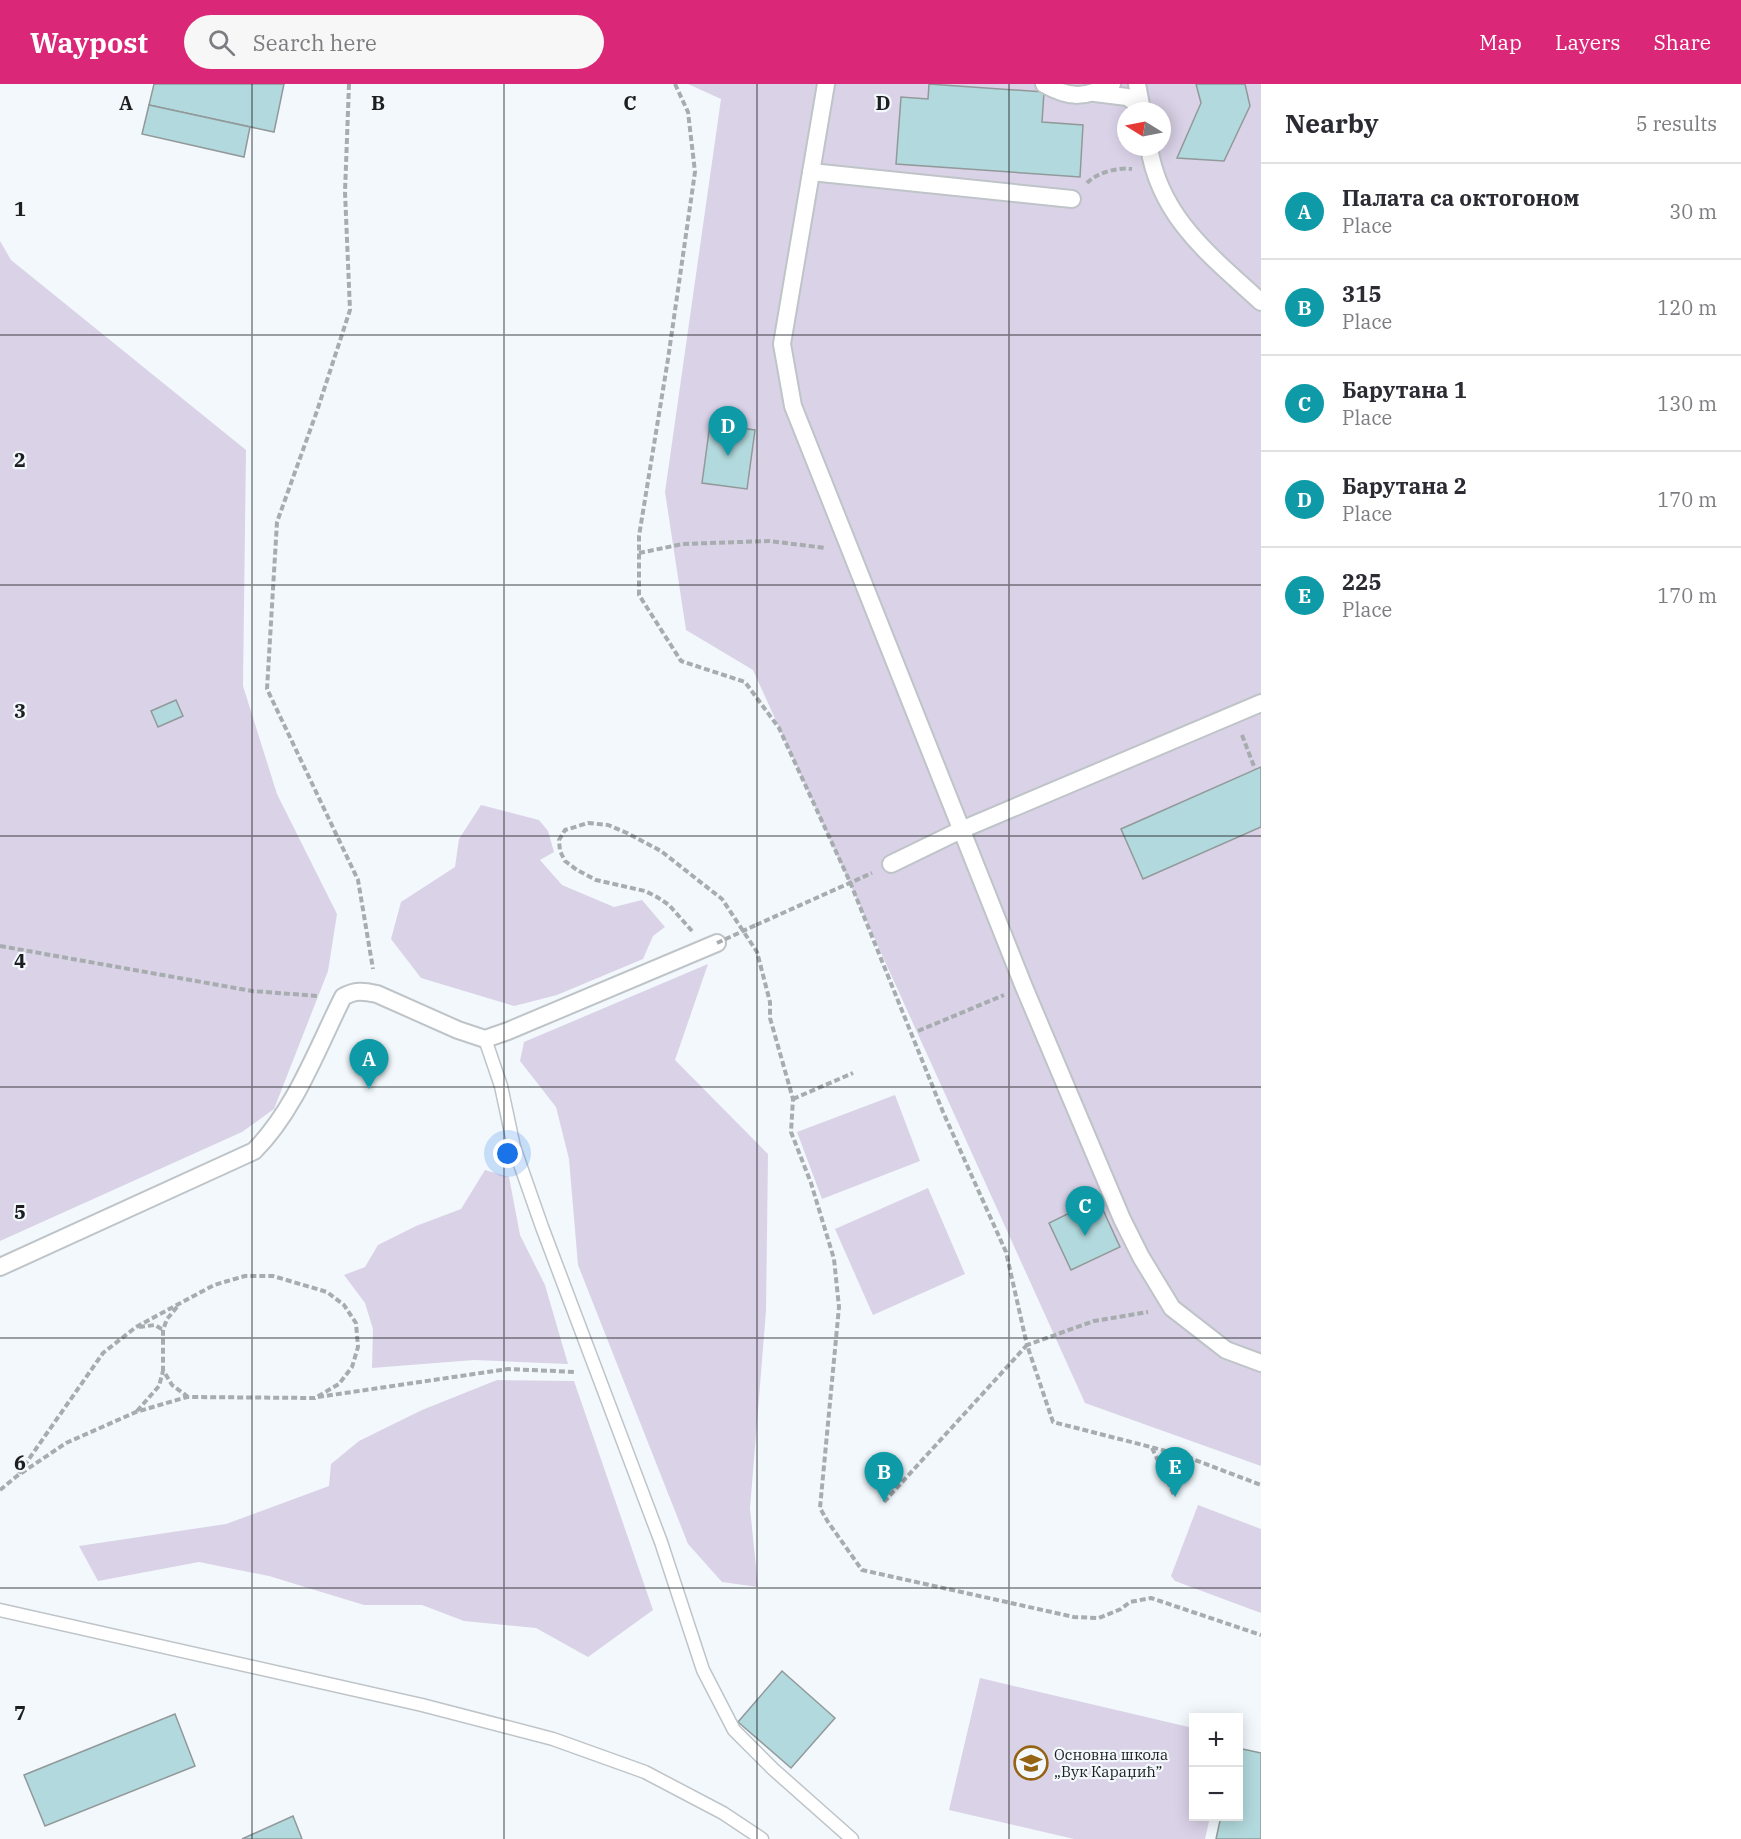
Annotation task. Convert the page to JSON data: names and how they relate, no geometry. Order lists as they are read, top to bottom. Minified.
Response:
{"places":{"school or university":["Основна школа „Вук Караџић”"]},"north":"left","page":{"header":"Waypost","search":"Search here","nav":["Map","Layers","Share"],"heading":["Nearby","5 results"],"list":[{"mark":"A","name":"Палата са октогоном","note":"Place","value":"30 m"},{"mark":"B","name":"315","note":"Place","value":"120 m"},{"mark":"C","name":"Барутана 1","note":"Place","value":"130 m"},{"mark":"D","name":"Барутана 2","note":"Place","value":"170 m"},{"mark":"E","name":"225","note":"Place","value":"170 m"}],"pins":["D","A","C","E","B"],"map_buttons":["+","−"]},"grid":{"columns":["A","B","C","D"],"rows":["1","2","3","4","5","6","7"]}}
